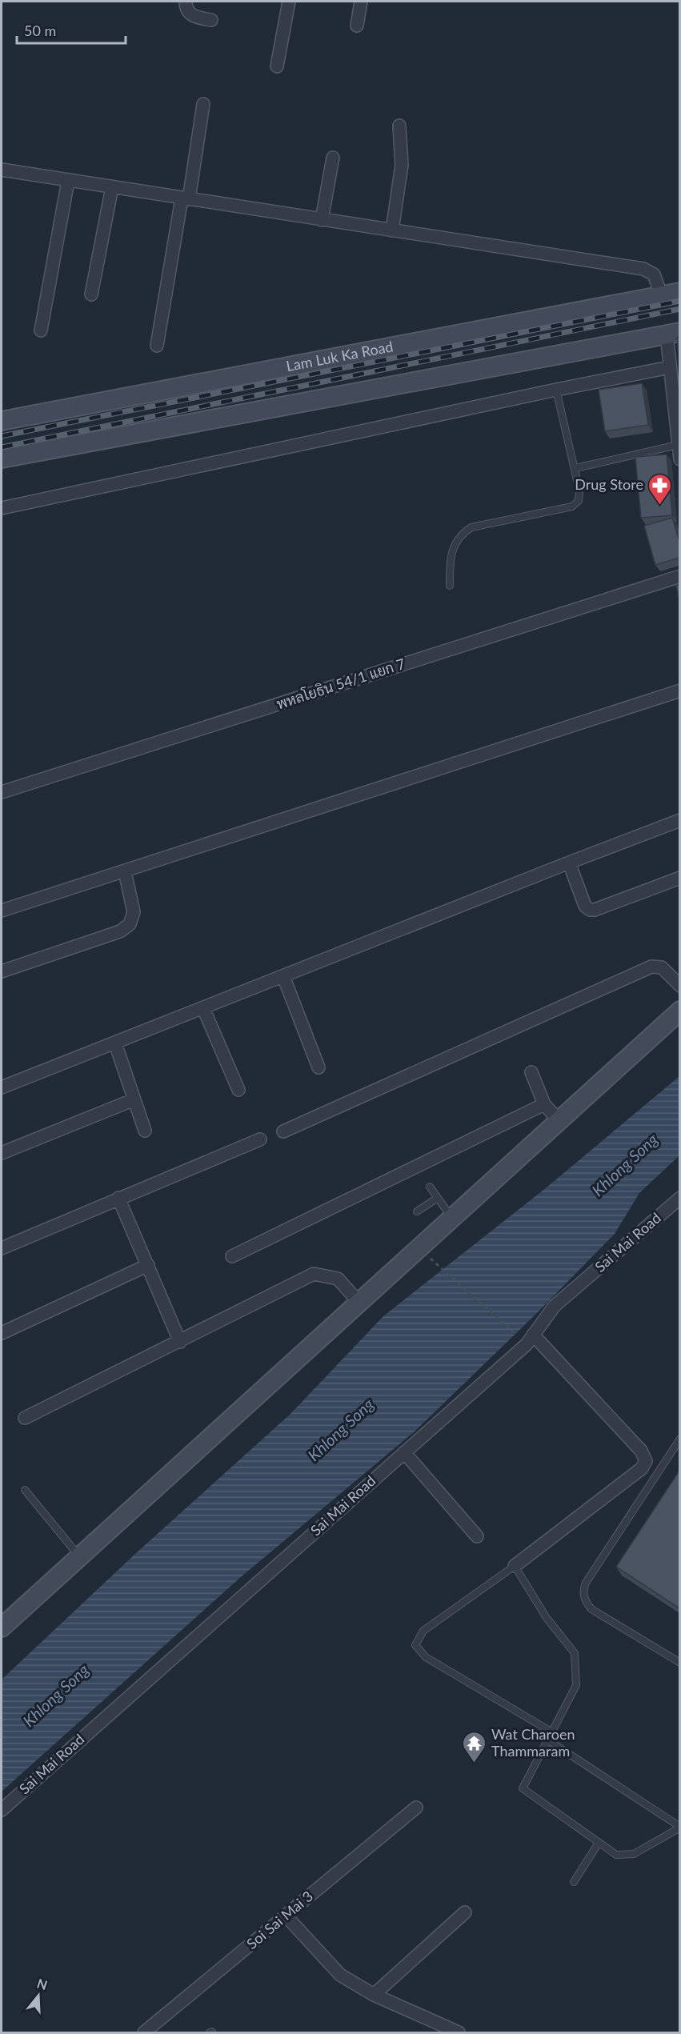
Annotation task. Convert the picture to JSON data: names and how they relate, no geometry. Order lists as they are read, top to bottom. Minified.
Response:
{"streets":{"main road":["Lam Luk Ka Road"],"street":["พหลโยธิน 54/1 แยก 7","Sai Mai Road","Soi Sai Mai 3"]},"water":["Khlong Song"],"places":{"pharmacy":["Drug Store"],"temple":["Wat Charoen Thammaram"]},"scale_bar":"50 m","north":"top"}
